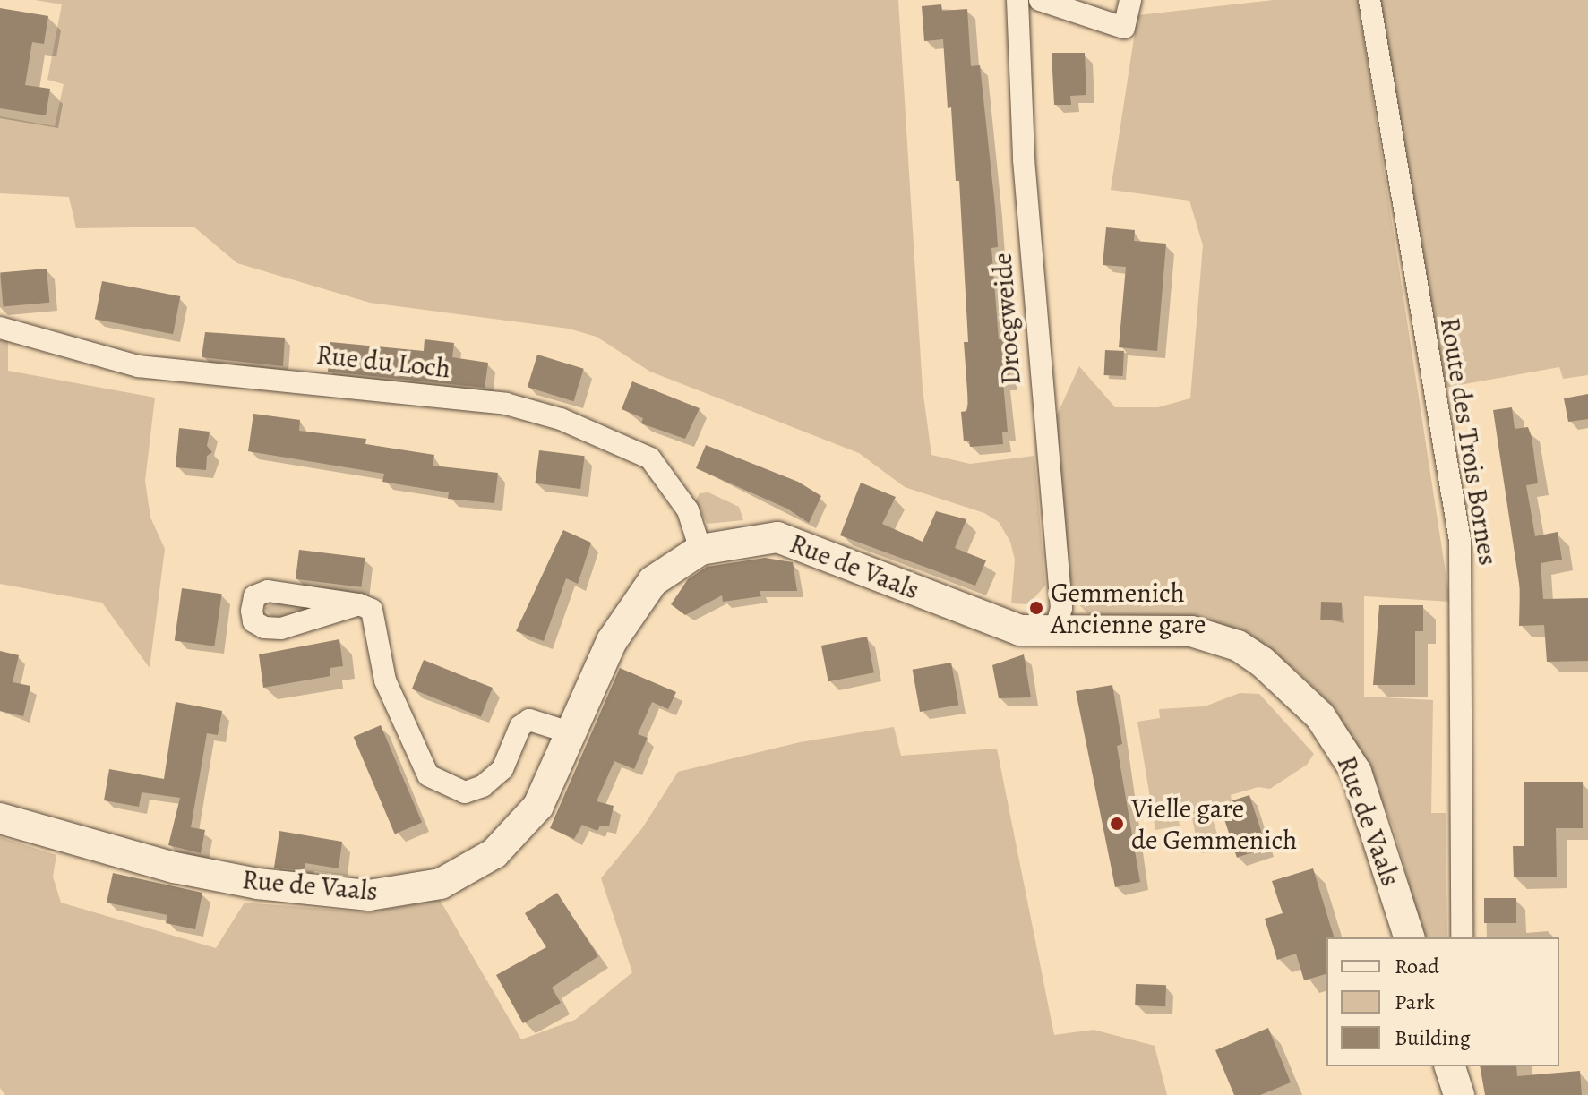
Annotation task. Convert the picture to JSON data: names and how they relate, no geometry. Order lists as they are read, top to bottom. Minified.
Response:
{"streets":{"main road":["Rue de Vaals"],"street":["Droegweide","Rue du Loch","Route des Trois Bornes"]},"crossings":[["Droegweide","Rue de Vaals"],["Rue du Loch","Rue de Vaals"]],"places":["Gemmenich Ancienne gare","Vielle gare de Gemmenich"],"legend":["Road","Park","Building"]}
